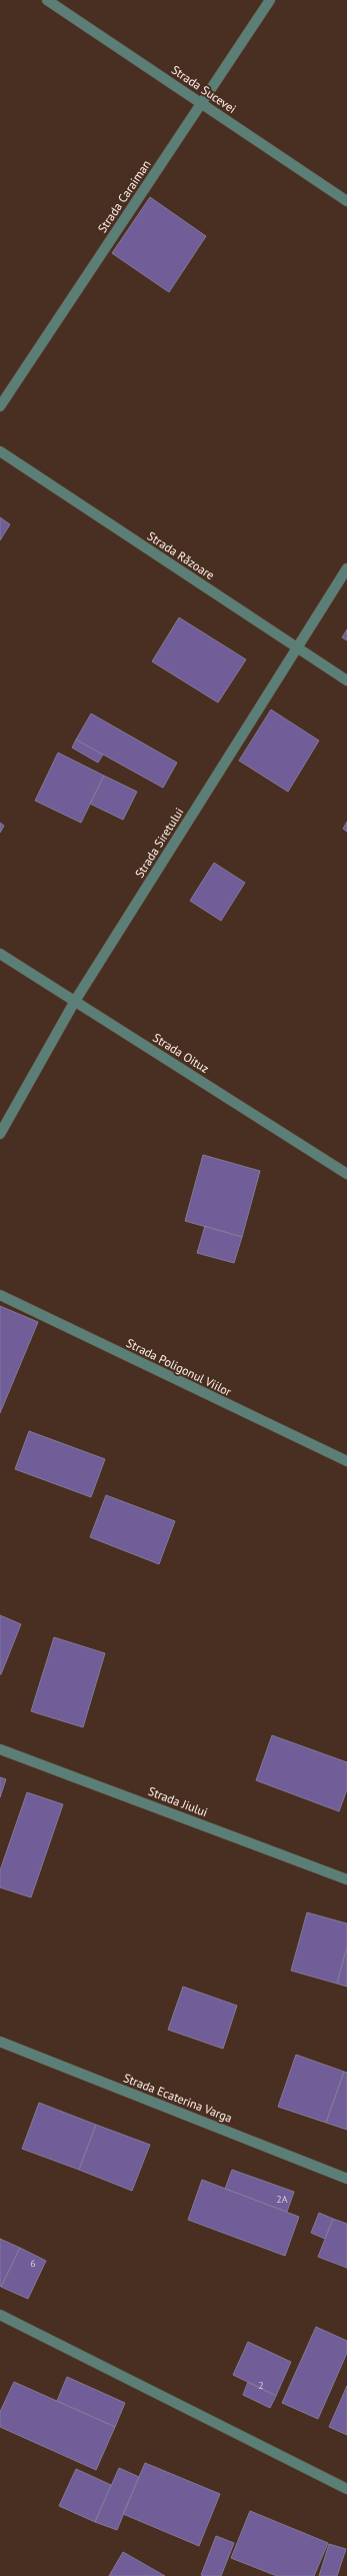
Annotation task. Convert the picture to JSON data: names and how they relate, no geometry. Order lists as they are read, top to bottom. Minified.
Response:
{"streets":{"street":["Strada Sucevei","Strada Caraiman","Strada Răzoare","Strada Siretului","Strada Oituz","Strada Poligonul Viilor","Strada Jiului","Strada Ecaterina Varga"]},"crossings":[["Strada Sucevei","Strada Caraiman"],["Strada Răzoare","Strada Siretului"],["Strada Siretului","Strada Oituz"]],"house_numbers":["2A","6","2"]}
